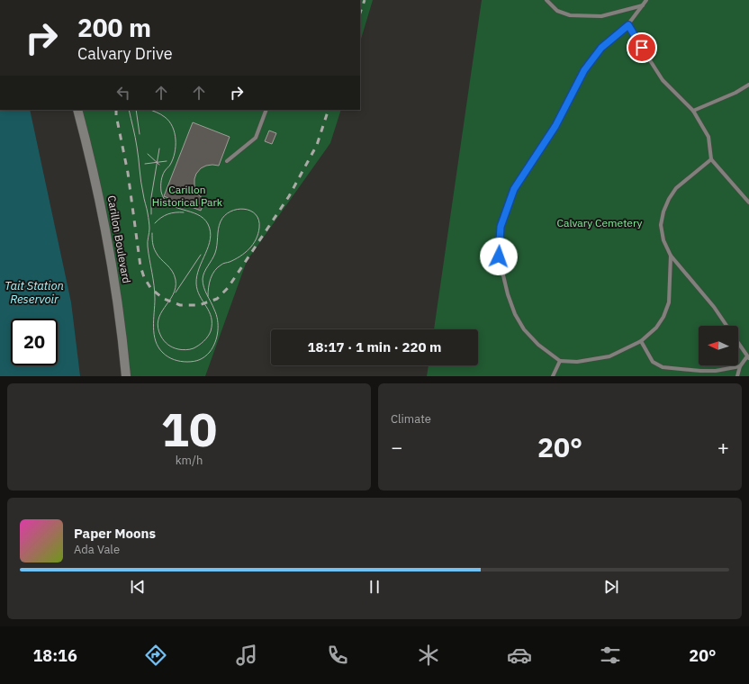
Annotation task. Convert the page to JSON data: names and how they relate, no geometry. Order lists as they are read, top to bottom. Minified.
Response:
{"streets":{"street":["Carillon Boulevard"]},"water":["Tait Station Reservoir"],"parks":["Carillon Historical Park","Calvary Cemetery"],"north":"left","page":{"turn":["200 m","Calvary Drive"],"limit":"20","trip":"18:17 · 1 min · 220 m","tile":[["10","km/h"],"Climate"],"heat":["−","20°","+"],"song":["Paper Moons","Ada Vale"],"tabs":["18:16","20°"]}}
